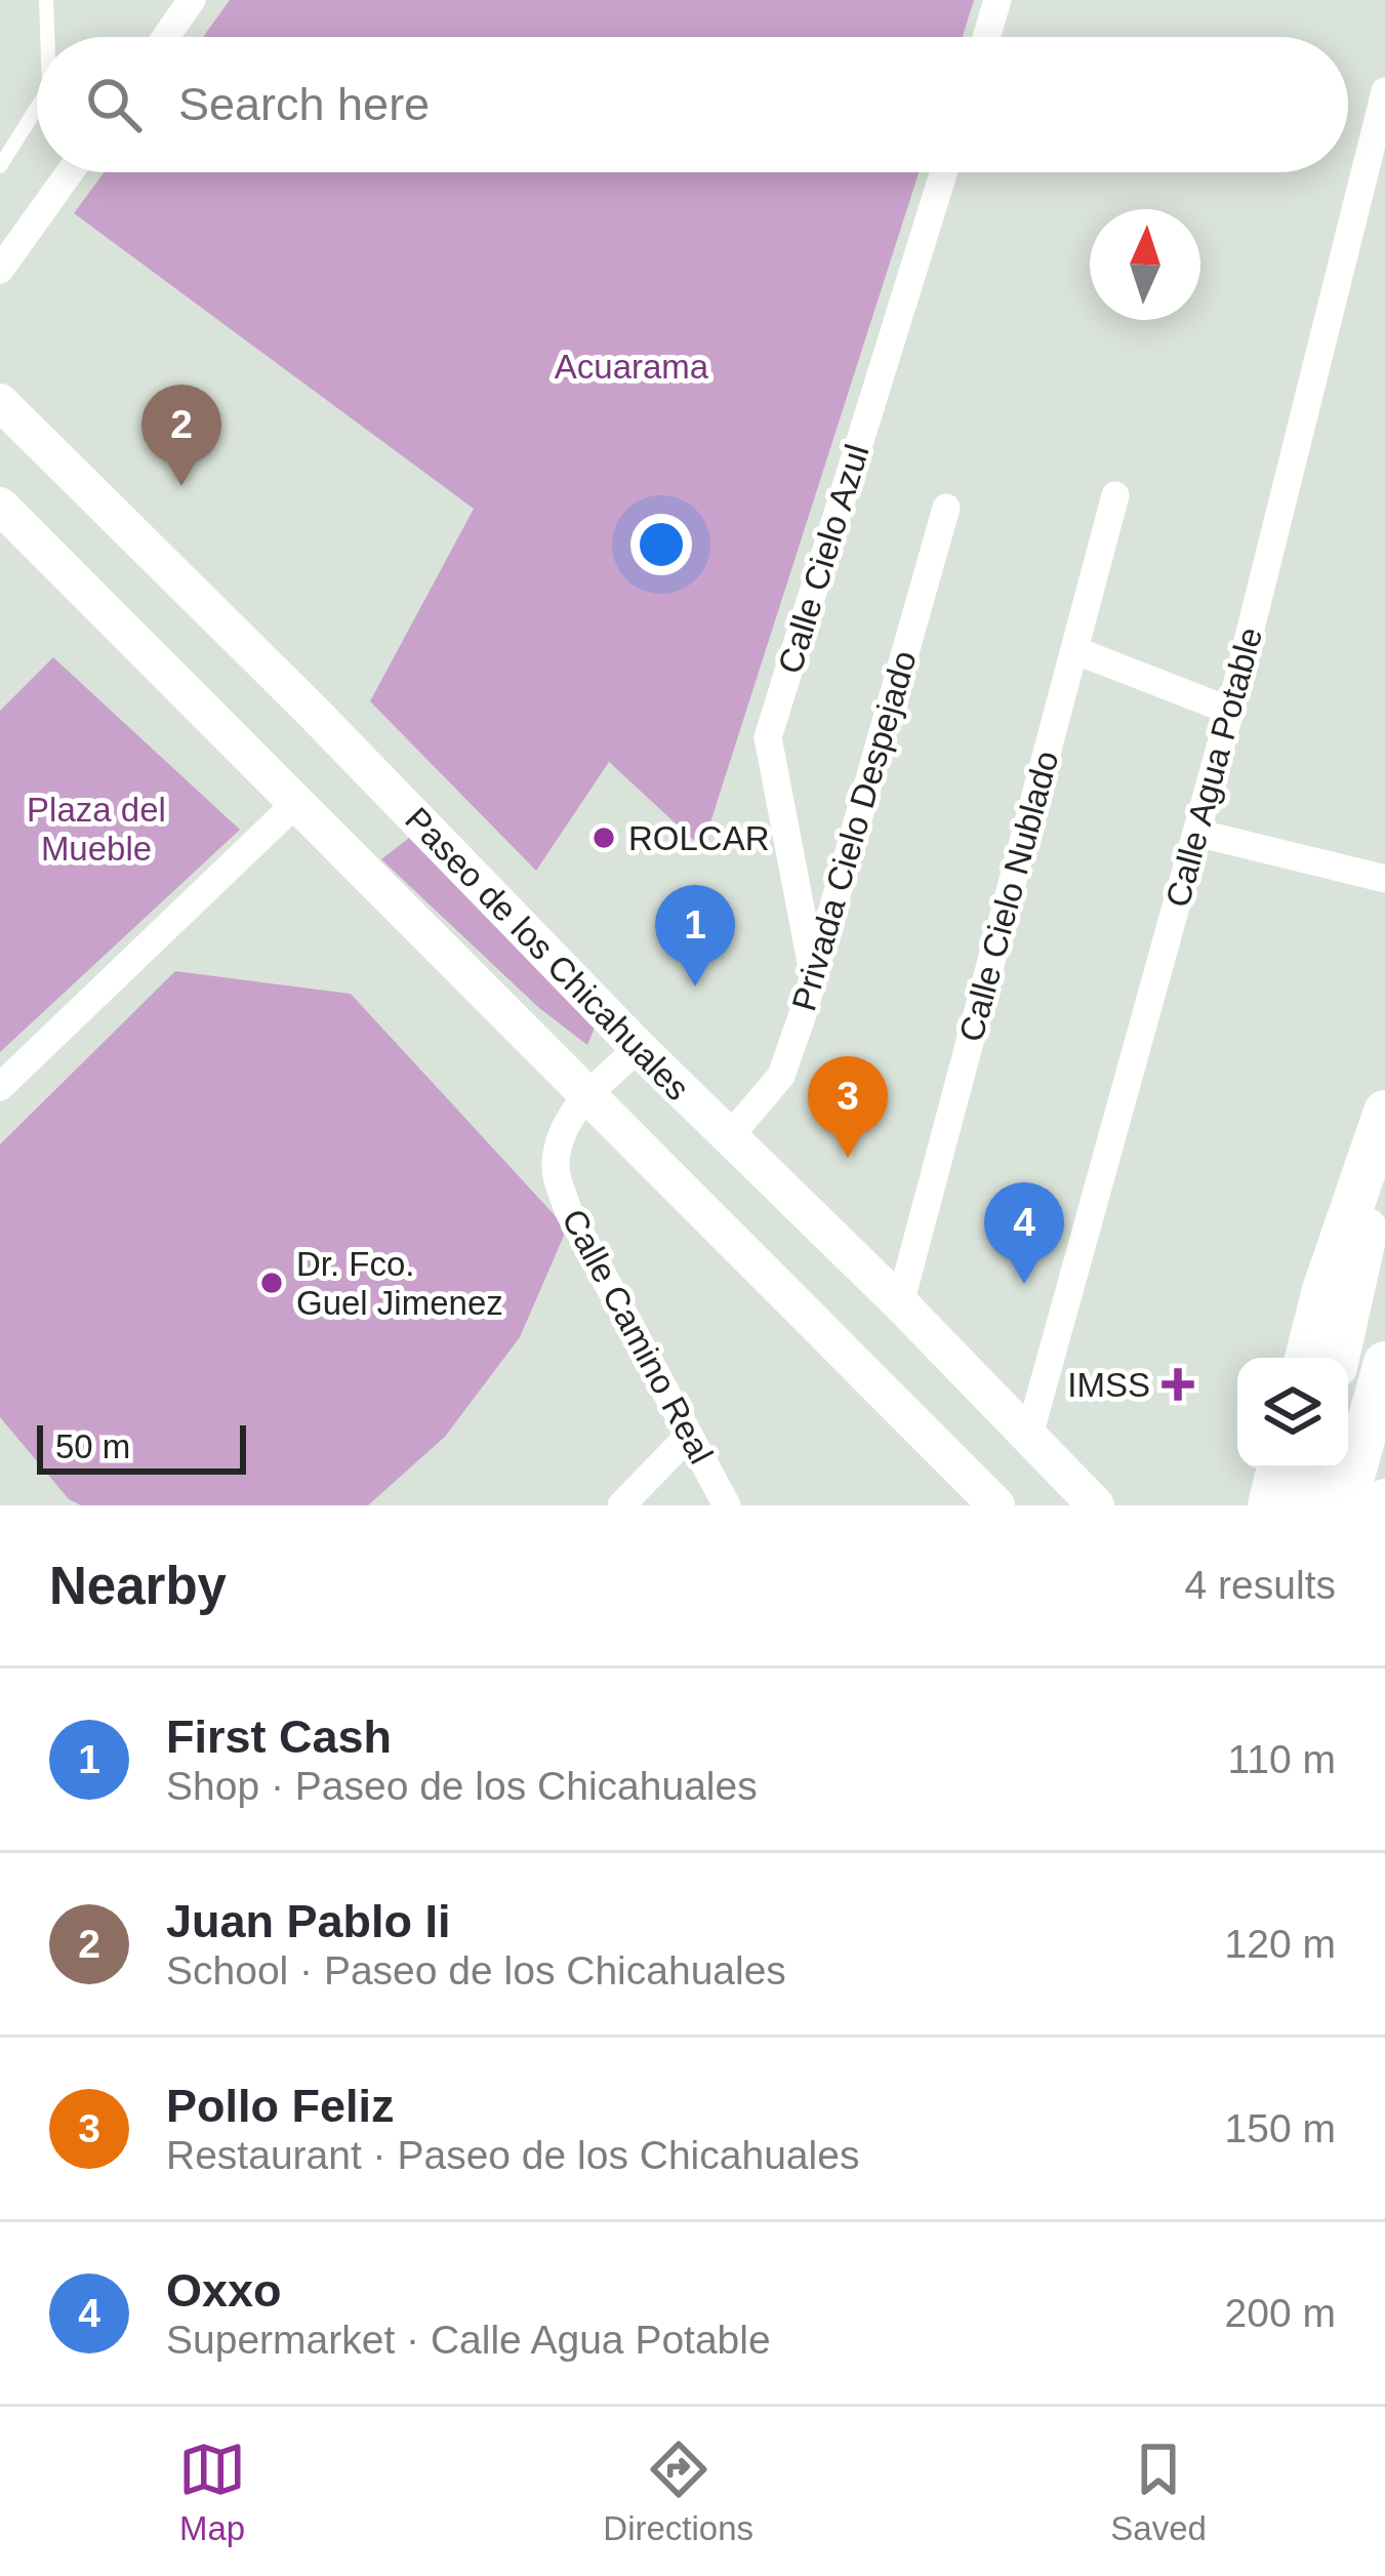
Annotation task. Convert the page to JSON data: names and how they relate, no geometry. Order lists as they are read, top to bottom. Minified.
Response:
{"streets":{"main road":["Paseo de los Chicahuales"],"street":["Calle Cielo Azul","Calle Agua Potable","Privada Cielo Despejado","Calle Cielo Nublado","Calle Camino Real"]},"crossings":[["Calle Cielo Azul","Privada Cielo Despejado"],["Calle Agua Potable","Paseo de los Chicahuales"],["Privada Cielo Despejado","Paseo de los Chicahuales"],["Calle Cielo Nublado","Paseo de los Chicahuales"],["Paseo de los Chicahuales","Calle Camino Real"]],"parks":["Acuarama","Plaza del Mueble"],"places":{"other":["ROLCAR","Dr. Fco. Guel Jimenez"],"health":["IMSS"]},"scale_bar":"50 m","north":"top","page":{"search":"Search here","pins":["2","1","3","4"],"scale":"50 m","heading":["Nearby","4 results"],"list":[{"mark":"1","name":"First Cash","note":"Shop · Paseo de los Chicahuales","value":"110 m"},{"mark":"2","name":"Juan Pablo Ii","note":"School · Paseo de los Chicahuales","value":"120 m"},{"mark":"3","name":"Pollo Feliz","note":"Restaurant · Paseo de los Chicahuales","value":"150 m"},{"mark":"4","name":"Oxxo","note":"Supermarket · Calle Agua Potable","value":"200 m"}],"nav":["Map","Directions","Saved"]}}
